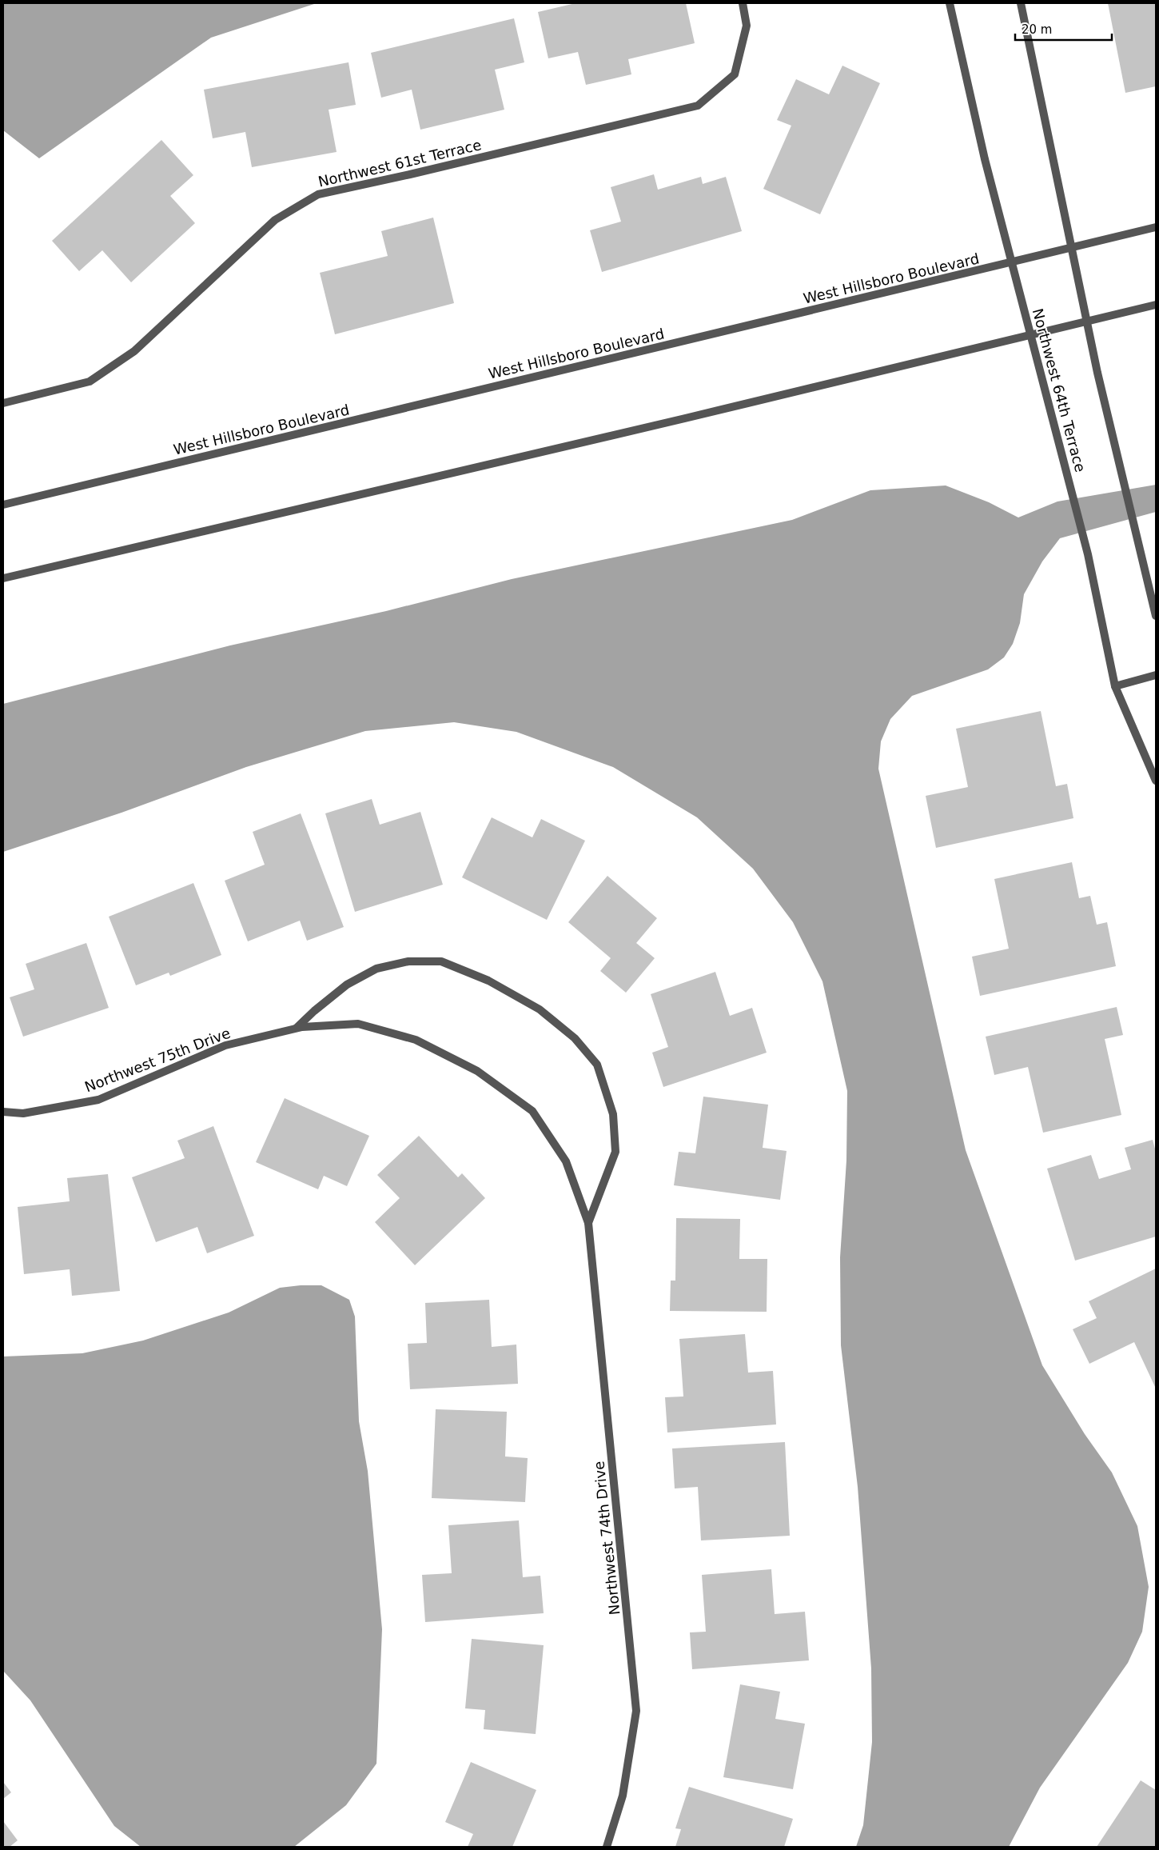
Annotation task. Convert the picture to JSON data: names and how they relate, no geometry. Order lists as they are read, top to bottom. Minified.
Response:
{"streets":{"street":["Northwest 61st Terrace","West Hillsboro Boulevard","Northwest 64th Terrace","Northwest 75th Drive","Northwest 74th Drive"]},"crossings":[["West Hillsboro Boulevard","Northwest 64th Terrace"],["Northwest 75th Drive","Northwest 74th Drive"]],"scale_bar":"20 m"}
